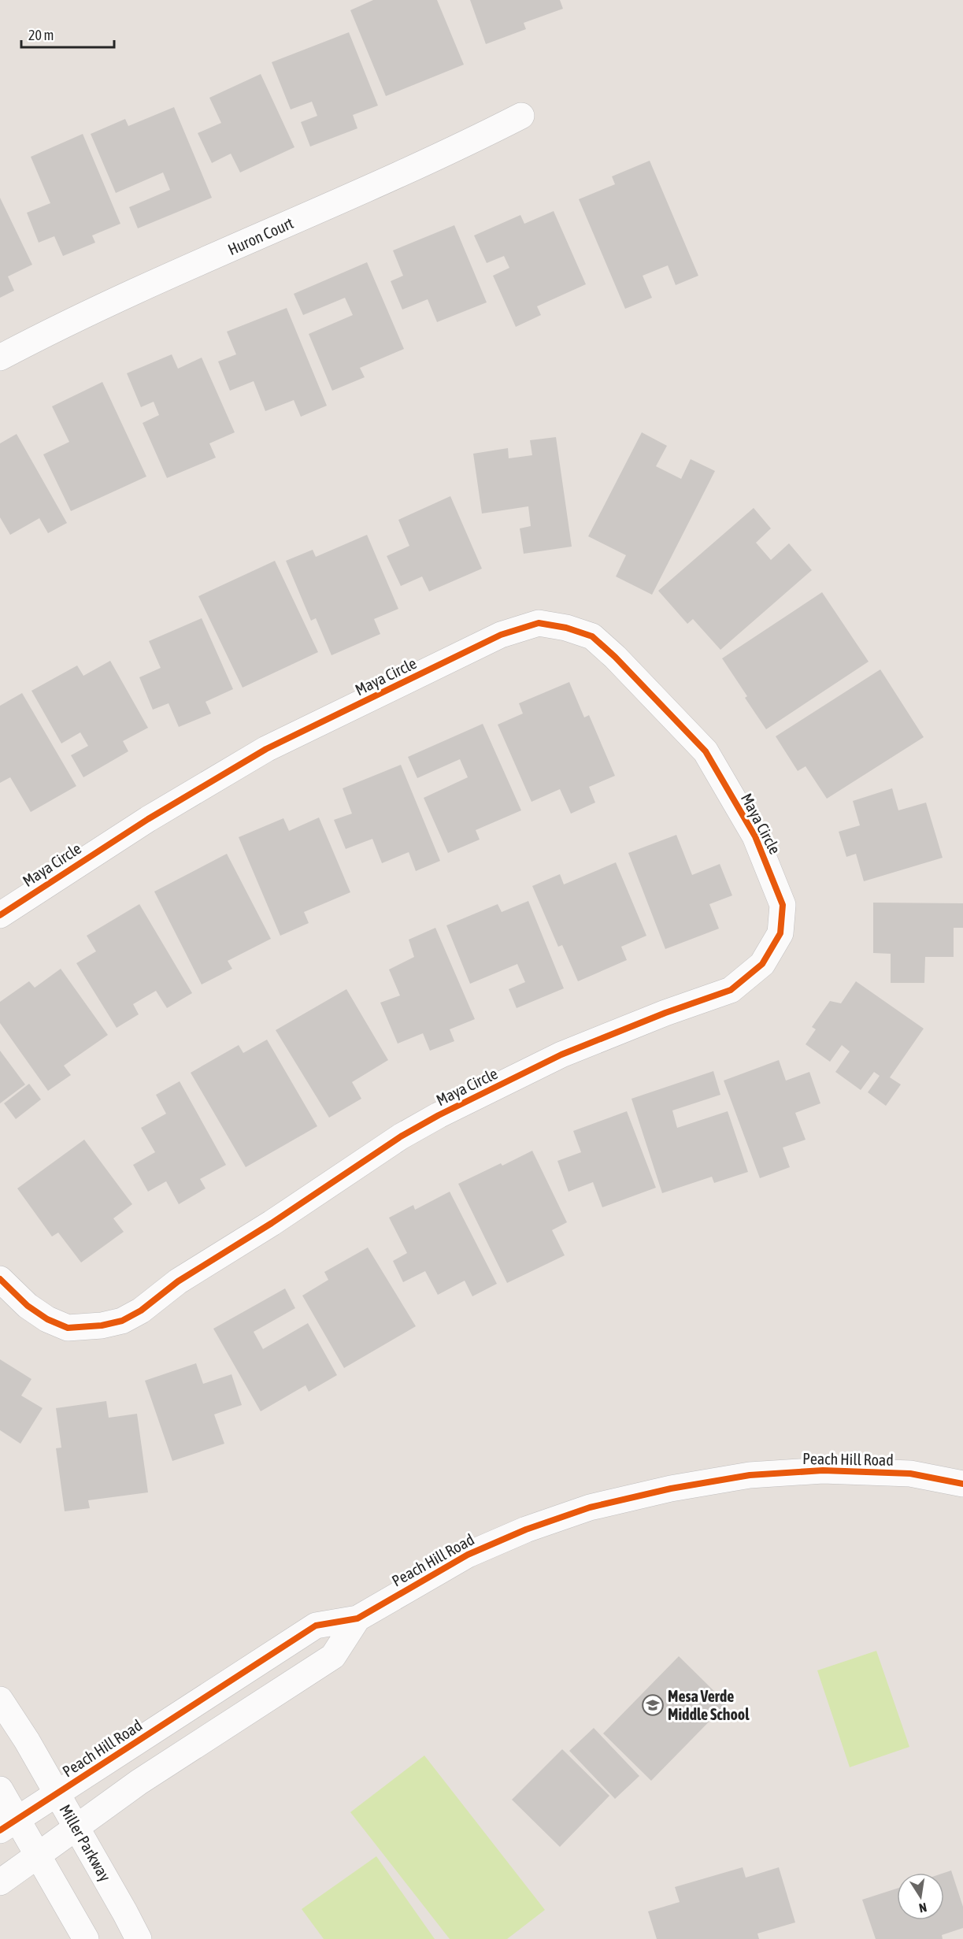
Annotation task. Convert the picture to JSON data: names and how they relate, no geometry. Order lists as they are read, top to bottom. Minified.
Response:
{"streets":{"street":["Huron Court","Maya Circle","Peach Hill Road","Miller Parkway"]},"crossings":[["Peach Hill Road","Miller Parkway"]],"places":{"school or university":["Mesa Verde Middle School"]},"scale_bar":"20 m","north":"bottom"}
